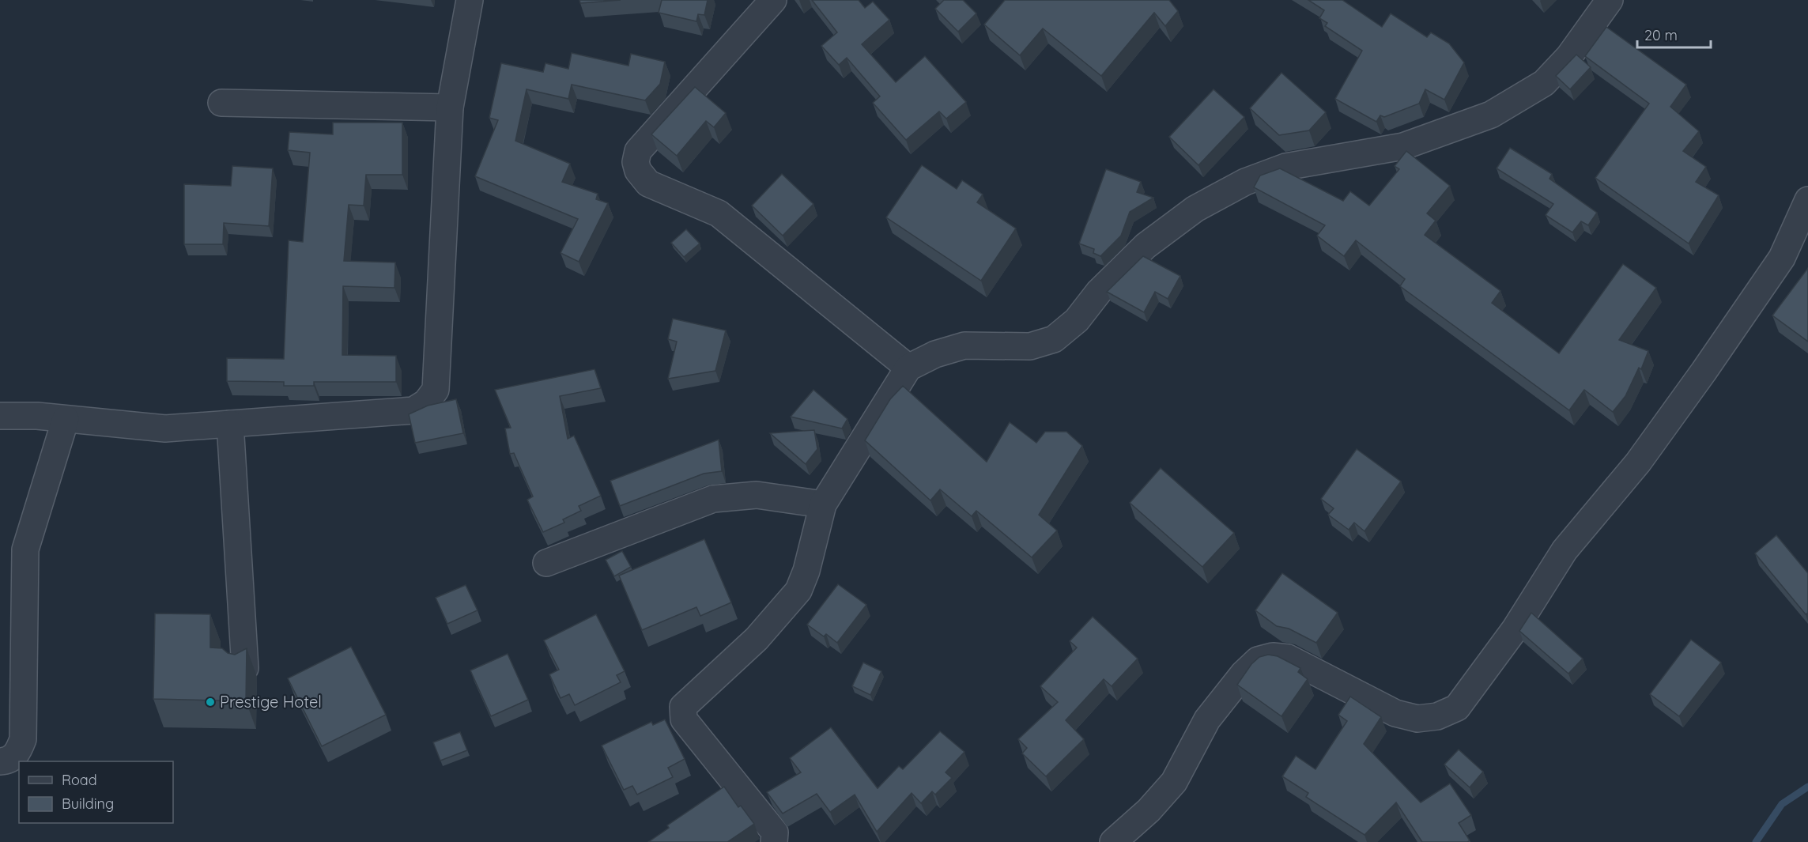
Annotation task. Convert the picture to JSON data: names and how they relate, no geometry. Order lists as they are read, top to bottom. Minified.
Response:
{"places":["Prestige Hotel"],"legend":["Road","Building"],"scale_bar":"20 m"}
